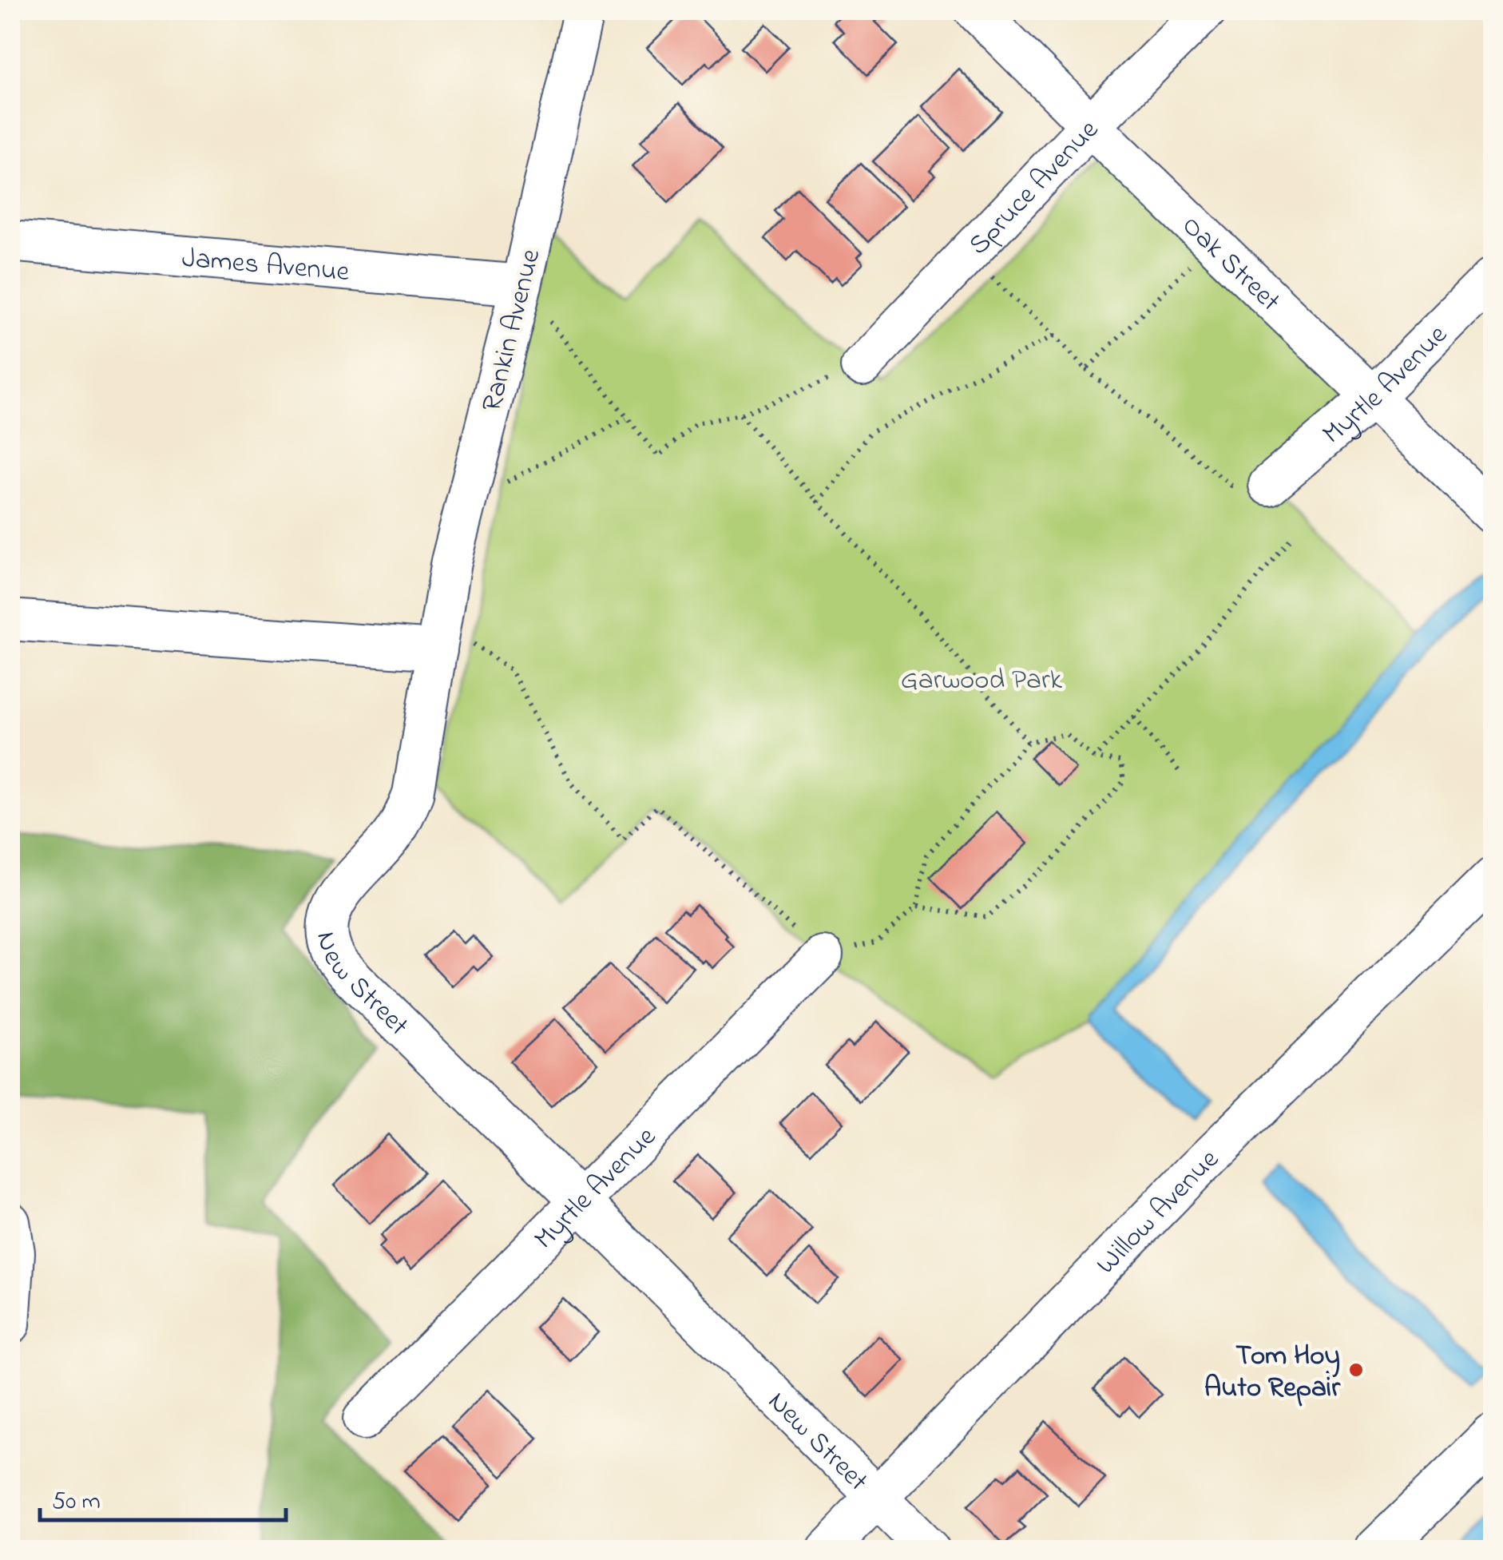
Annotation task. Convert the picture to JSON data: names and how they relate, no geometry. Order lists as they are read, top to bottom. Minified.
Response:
{"streets":{"street":["Spruce Avenue","James Avenue","Oak Street","Rankin Avenue","Myrtle Avenue","New Street","Willow Avenue"]},"crossings":[["Spruce Avenue","Oak Street"],["James Avenue","Rankin Avenue"],["Oak Street","Myrtle Avenue"],["Rankin Avenue","New Street"],["Myrtle Avenue","New Street"],["New Street","Willow Avenue"]],"parks":["Garwood Park"],"places":["Tom Hoy Auto Repair"],"scale_bar":"50 m"}
